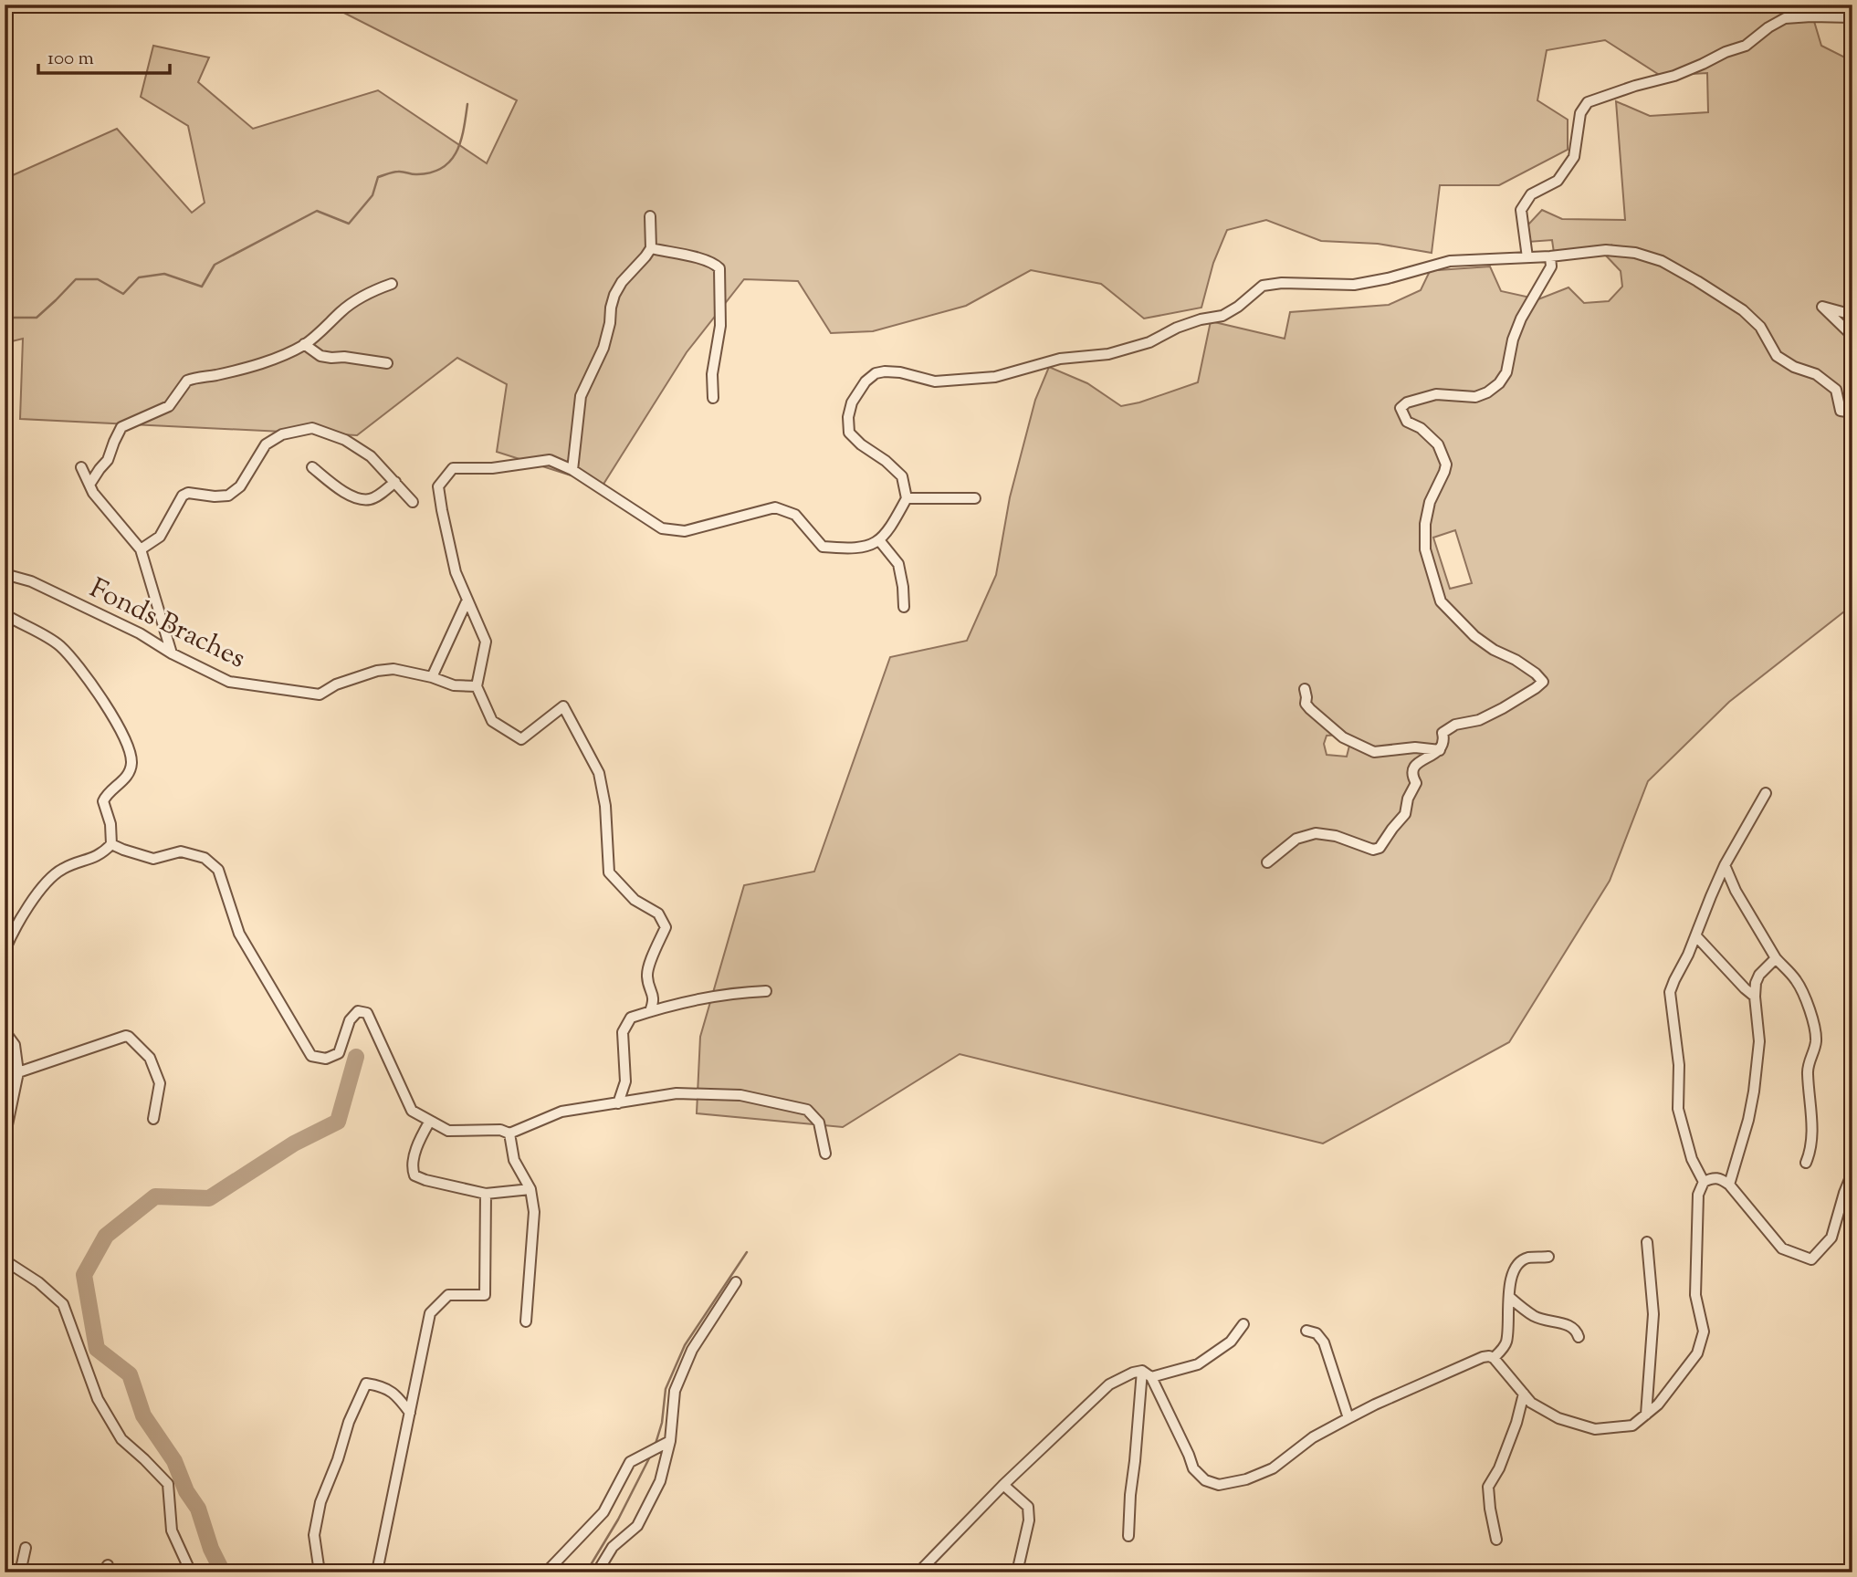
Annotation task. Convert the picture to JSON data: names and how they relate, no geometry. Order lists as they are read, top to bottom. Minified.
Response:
{"streets":{"street":["Fonds Braches"]},"scale_bar":"100 m"}
